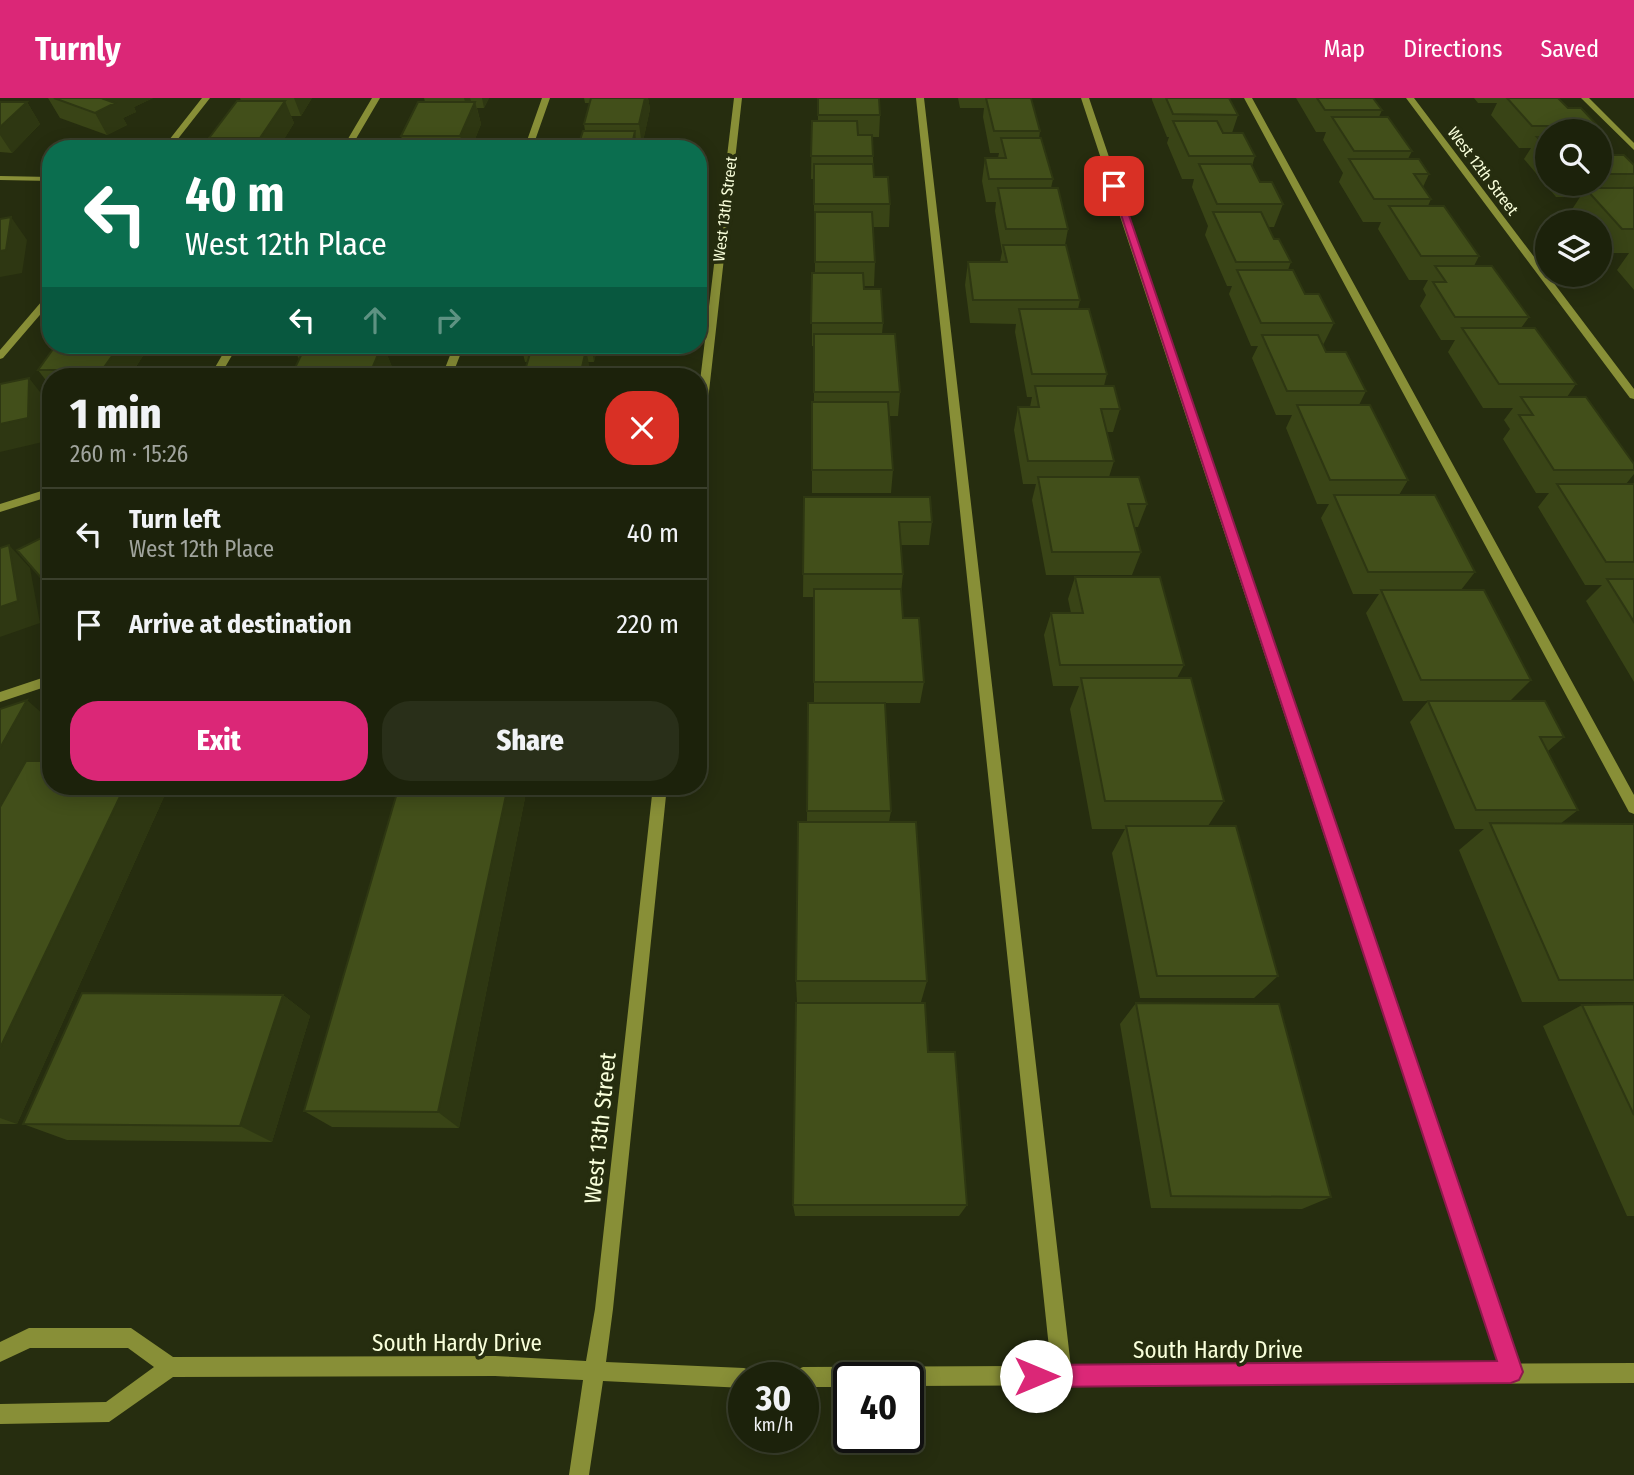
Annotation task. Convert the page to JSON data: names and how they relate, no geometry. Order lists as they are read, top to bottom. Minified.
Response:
{"streets":{"street":["West 12th Street","West 13th Street","South Hardy Drive"]},"crossings":[["West 13th Street","South Hardy Drive"]],"page":{"header":"Turnly","nav":["Map","Directions","Saved"],"turn":["40 m","West 12th Place"],"heading":["1 min","260 m · 15:26"],"list":[{"name":"Turn left","note":"West 12th Place","value":"40 m"},{"name":"Arrive at destination","value":"220 m"}],"buttons":["Exit","Share"],"speed":"30 km/h","limit":"40"}}
